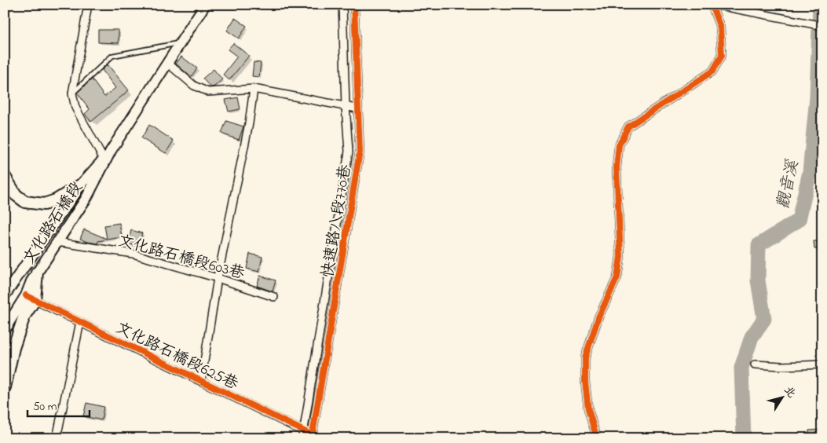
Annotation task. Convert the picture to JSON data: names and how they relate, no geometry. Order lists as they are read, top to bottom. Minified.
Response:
{"streets":{"main road":["文化路石橋段"],"street":["快速路八段770巷","文化路石橋段603巷","文化路石橋段625巷"]},"crossings":[["快速路八段770巷","文化路石橋段625巷"],["文化路石橋段","文化路石橋段603巷"]],"water":["觀音溪"],"scale_bar":"50 m","north":"top right"}
